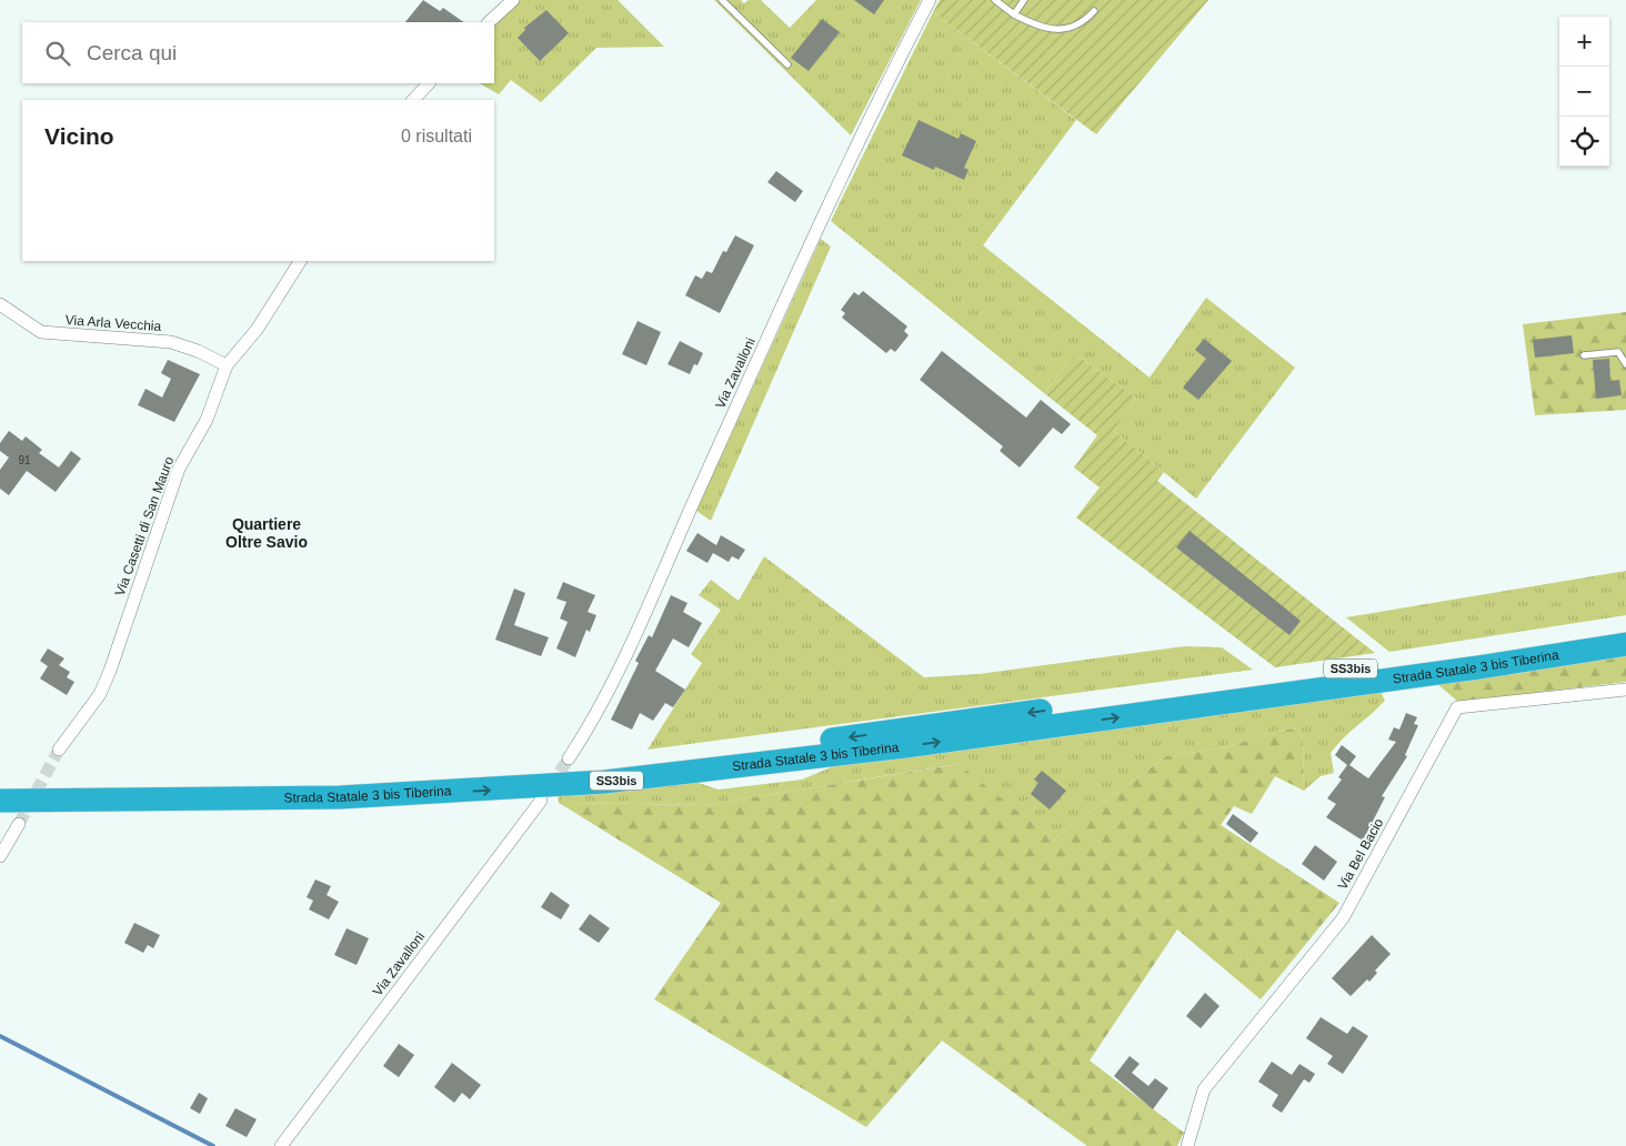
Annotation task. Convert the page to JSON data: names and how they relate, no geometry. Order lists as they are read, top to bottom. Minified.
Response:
{"streets":{"highway":["Strada Statale 3 bis Tiberina","SS3bis"],"street":["Via Arla Vecchia","Via Zavalloni","Via Casetti di San Mauro","Via Bel Bacio"]},"crossings":[["Via Arla Vecchia","Via Casetti di San Mauro"]],"districts":["Quartiere Oltre Savio"],"house_numbers":["91"],"page":{"map_buttons":["+","−"],"search":"Cerca qui","heading":["Vicino","0 risultati"]}}
